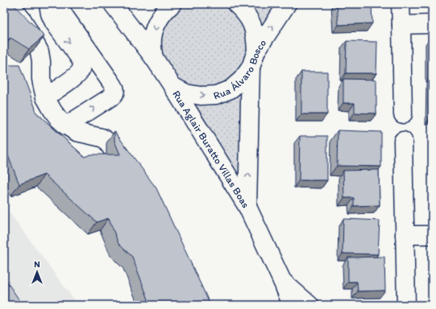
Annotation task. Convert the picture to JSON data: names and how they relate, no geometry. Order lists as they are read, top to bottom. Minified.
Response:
{"streets":{"main road":["Rua Álvaro Bosco","Rua Aglair Buratto Villas Boas"]},"crossings":[["Rua Álvaro Bosco","Rua Aglair Buratto Villas Boas"]],"one_way":["Rua Álvaro Bosco"],"north":"top"}
